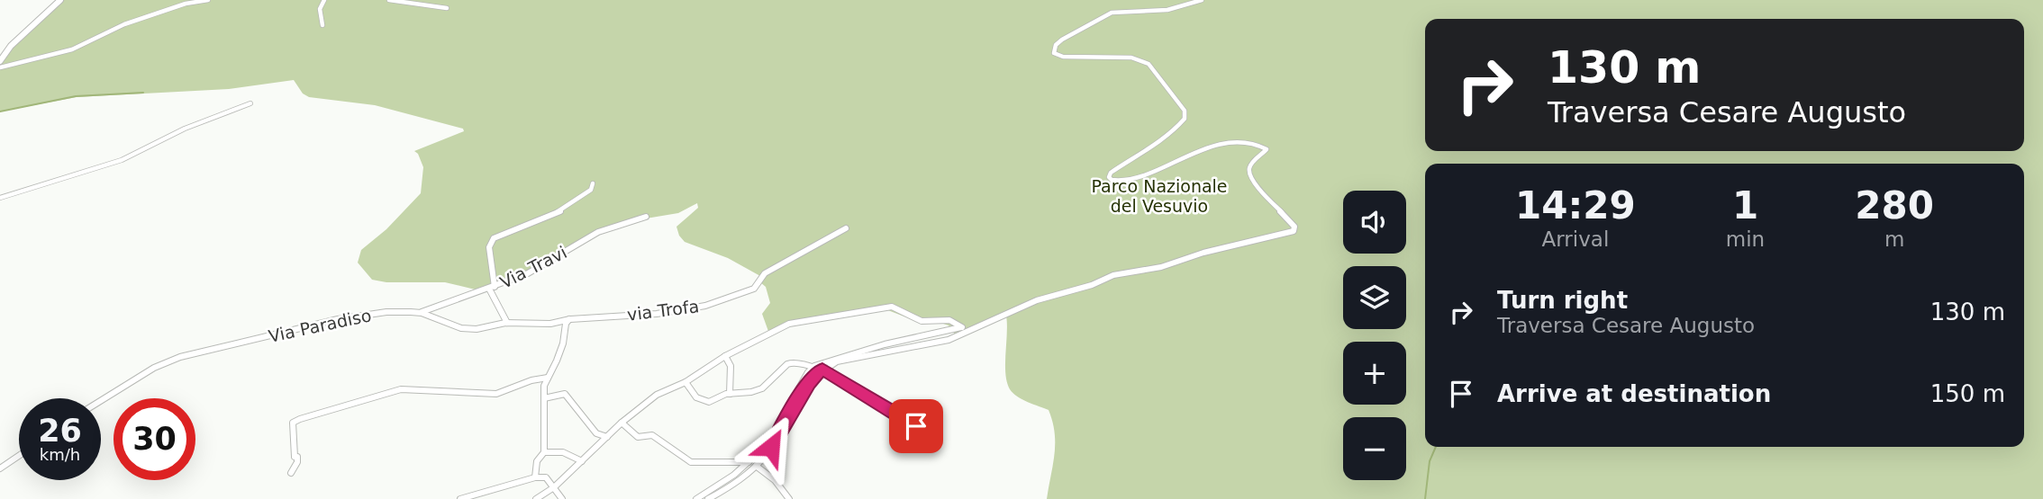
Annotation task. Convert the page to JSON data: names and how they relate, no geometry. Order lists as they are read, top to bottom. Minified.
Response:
{"streets":{"street":["Via Travi","via Trofa","Via Paradiso"]},"crossings":[["Via Travi","Via Paradiso"],["via Trofa","Via Paradiso"]],"parks":["Parco Nazionale del Vesuvio"],"page":{"turn":["130 m","Traversa Cesare Augusto"],"eta":["14:29","Arrival","1","min","280","m"],"map_buttons":["+","−"],"list":[{"name":"Turn right","note":"Traversa Cesare Augusto","value":"130 m"},{"name":"Arrive at destination","value":"150 m"}],"speed":"26 km/h","limit":"30"}}
